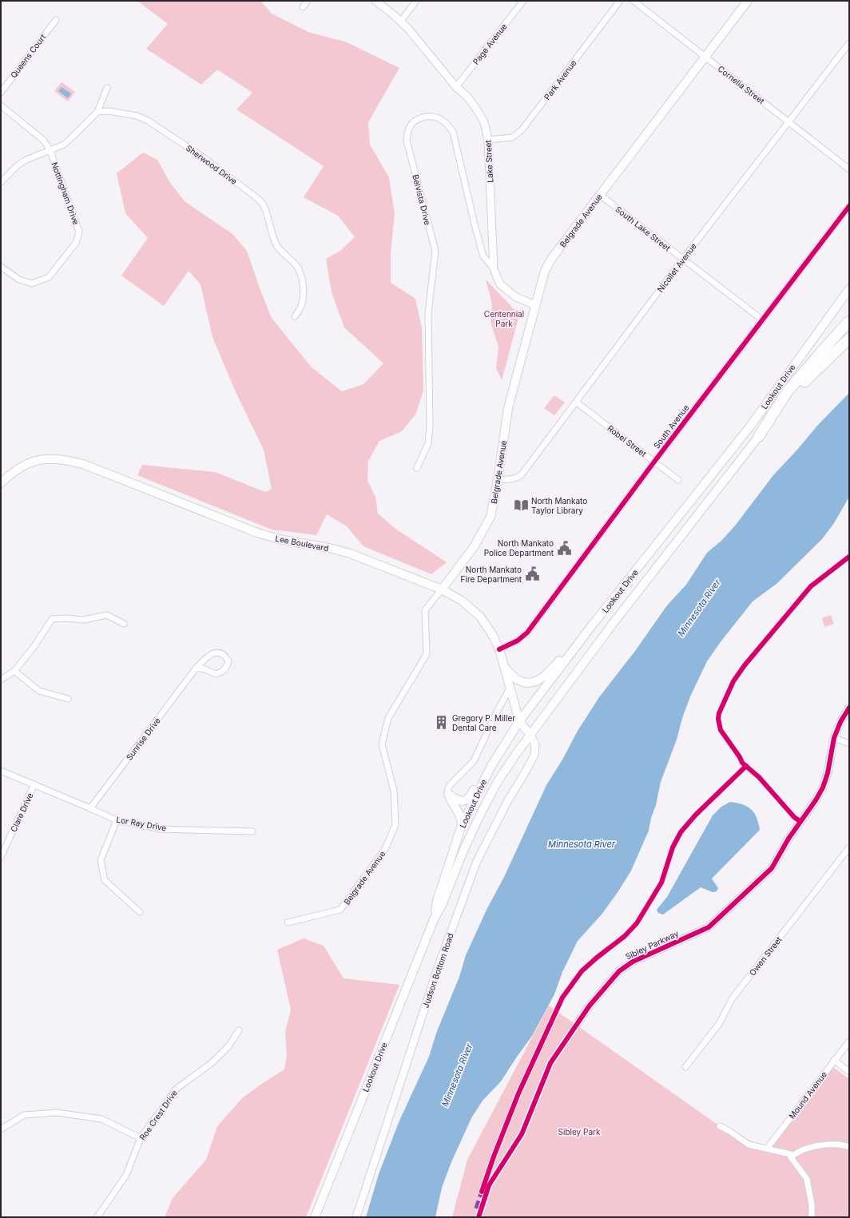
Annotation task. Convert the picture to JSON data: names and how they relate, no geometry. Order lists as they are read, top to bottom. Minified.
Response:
{"streets":{"main road":["Belgrade Avenue","Lookout Drive","Lee Boulevard"],"street":["Page Avenue","Queens Court","Park Avenue","Cornelia Street","Lake Street","Sherwood Drive","Nottingham Drive","Belvista Drive","South Lake Street","Nicollet Avenue","South Avenue","Robel Street","Sunrise Drive","Clare Drive","Lor Ray Drive","Sibley Parkway","Owen Street","Judson Bottom Road","Mound Avenue","Roe Crest Drive"]},"crossings":[["Page Avenue","Lake Street"],["Park Avenue","Lake Street"],["Cornelia Street","Belgrade Avenue"],["Cornelia Street","Nicollet Avenue"],["Lake Street","Belvista Drive"],["Lake Street","Belgrade Avenue"],["Belgrade Avenue","South Lake Street"],["Belgrade Avenue","Nicollet Avenue"],["Belgrade Avenue","Lee Boulevard"],["South Lake Street","Nicollet Avenue"],["South Lake Street","South Avenue"],["Nicollet Avenue","Robel Street"],["Lookout Drive","Lee Boulevard"],["Lookout Drive","Judson Bottom Road"],["South Avenue","Robel Street"],["South Avenue","Lee Boulevard"],["Lee Boulevard","Judson Bottom Road"],["Sunrise Drive","Lor Ray Drive"],["Clare Drive","Lor Ray Drive"]],"water":["Minnesota River"],"parks":["Centennial Park","Sibley Park"],"places":{"library":["North Mankato Taylor Library"],"public building":["North Mankato Police Department","North Mankato Fire Department"],"building":["Gregory P. Miller Dental Care"]}}
